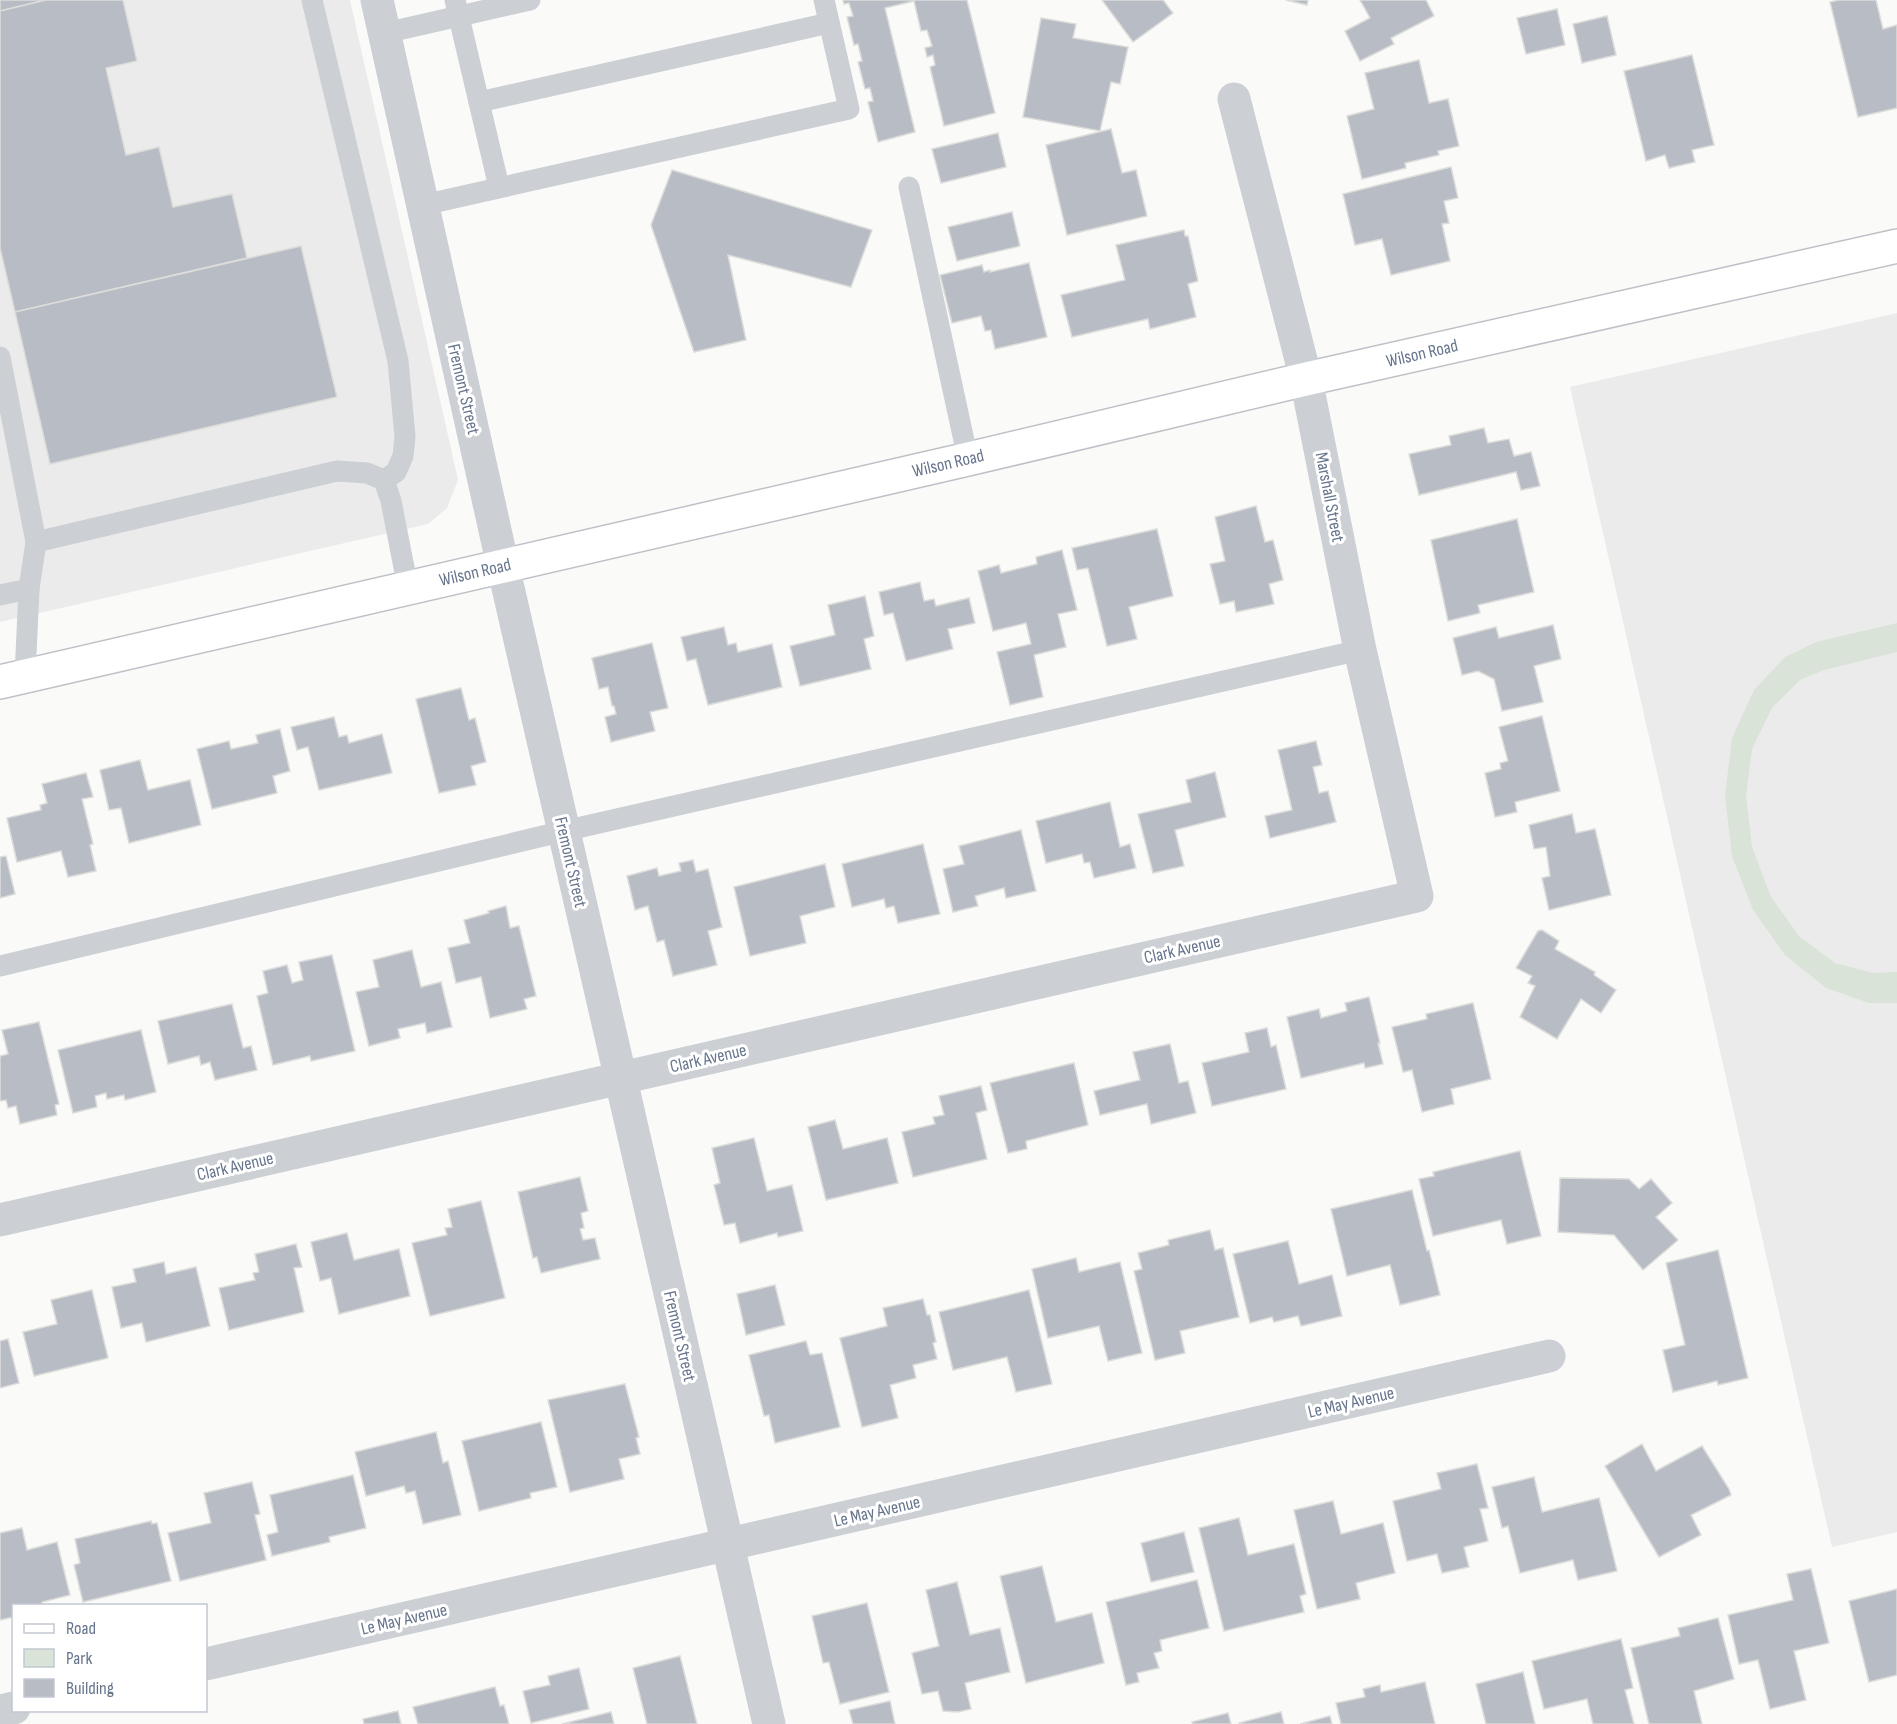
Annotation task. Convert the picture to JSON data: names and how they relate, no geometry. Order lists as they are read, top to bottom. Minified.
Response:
{"streets":{"street":["Wilson Road","Fremont Street","Marshall Street","Clark Avenue","Le May Avenue"]},"crossings":[["Wilson Road","Fremont Street"],["Wilson Road","Marshall Street"],["Fremont Street","Clark Avenue"],["Fremont Street","Le May Avenue"],["Marshall Street","Clark Avenue"]],"legend":["Road","Park","Building"]}
